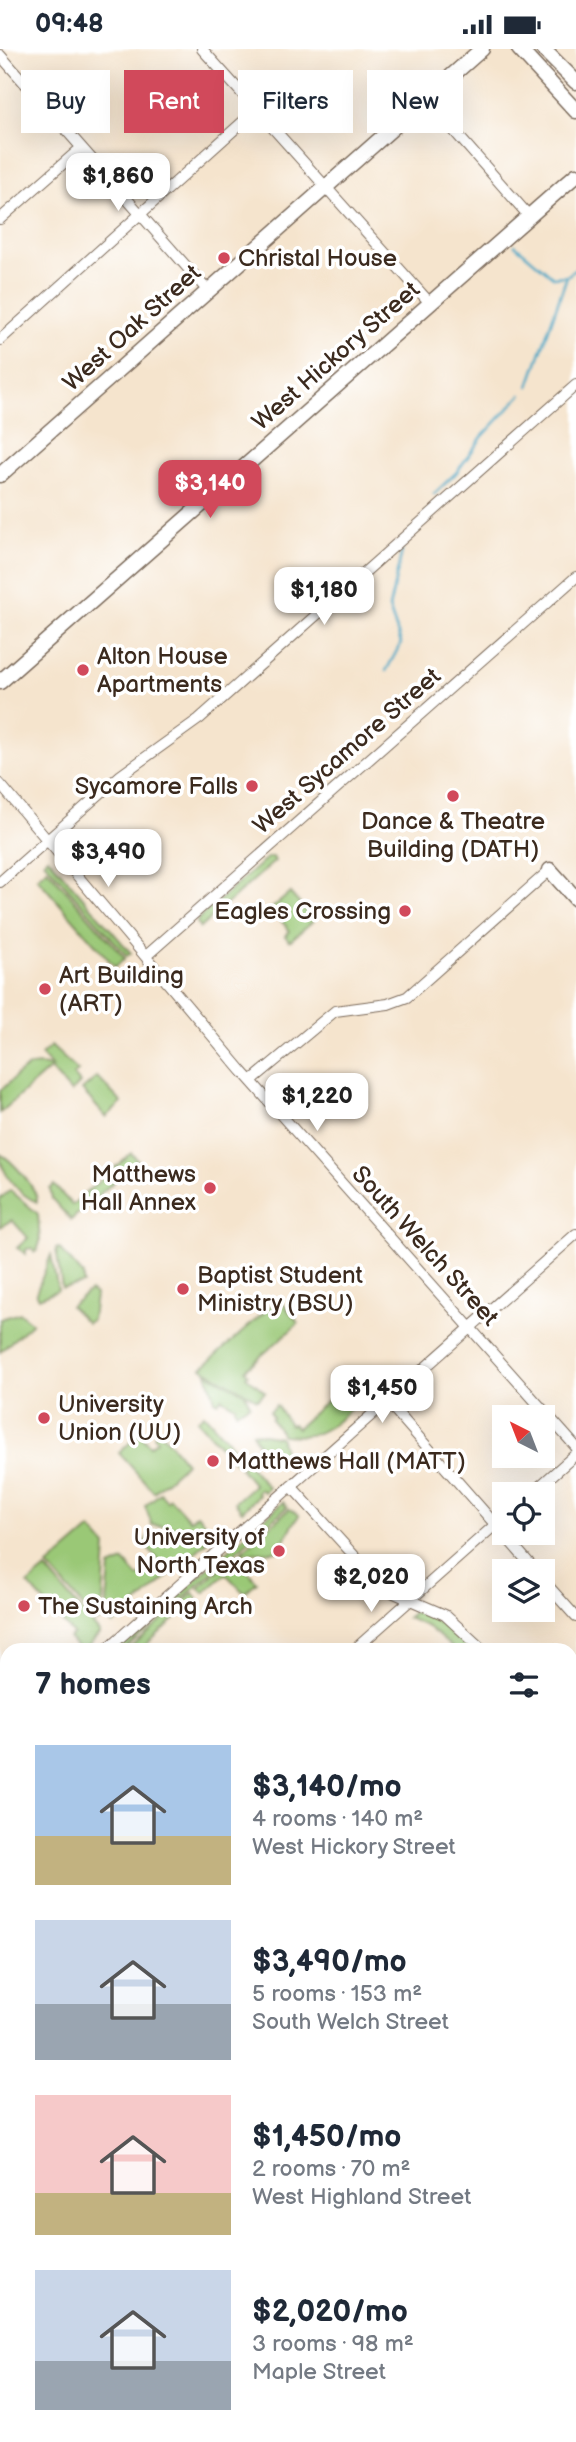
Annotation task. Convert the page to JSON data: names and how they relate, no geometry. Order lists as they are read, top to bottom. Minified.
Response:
{"streets":{"main road":["West Oak Street","West Hickory Street"],"street":["West Sycamore Street","South Welch Street"]},"crossings":[["West Sycamore Street","South Welch Street"]],"places":["Christal House","Alton House Apartments","Sycamore Falls","Dance & Theatre Building (DATH)","Eagles Crossing","Art Building (ART)","Matthews Hall Annex","Baptist Student Ministry (BSU)","University Union (UU)","Matthews Hall (MATT)","University of North Texas","The Sustaining Arch"],"north":"top left","page":{"status":"09:48","chip":["Buy","Rent","Filters","New"],"price":["$1,860","$3,140","$1,180","$3,490","$1,220","$1,450","$2,020"],"heading":"7 homes","list":[{"name":"$3,140/mo","note":"4 rooms · 140 m² · West Hickory Street"},{"name":"$3,490/mo","note":"5 rooms · 153 m² · South Welch Street"},{"name":"$1,450/mo","note":"2 rooms · 70 m² · West Highland Street"},{"name":"$2,020/mo","note":"3 rooms · 98 m² · Maple Street"}]}}
